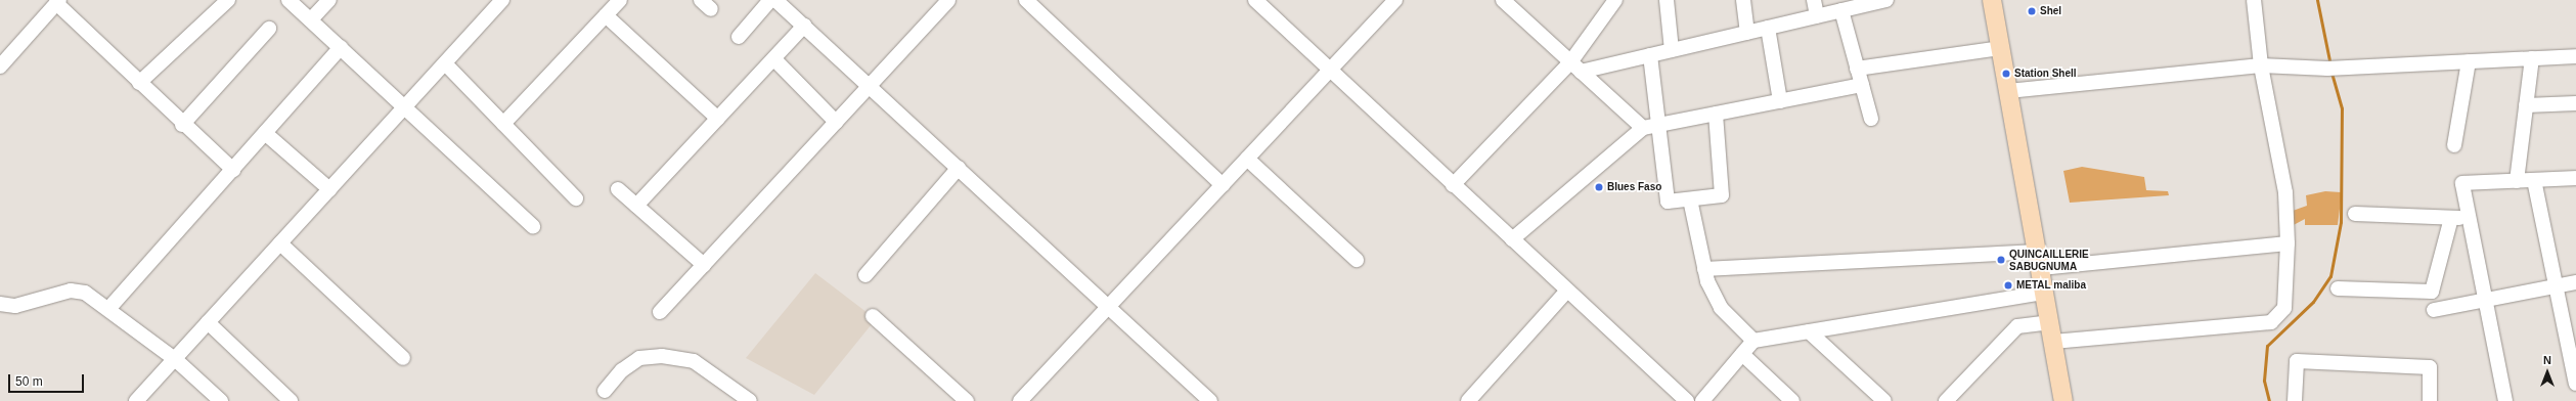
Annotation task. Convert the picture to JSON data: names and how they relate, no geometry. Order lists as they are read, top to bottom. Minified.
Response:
{"places":["Shel","Station Shell","Blues Faso","QUINCAILLERIE SABUGNUMA","METAL maliba"],"scale_bar":"50 m","north":"top"}
